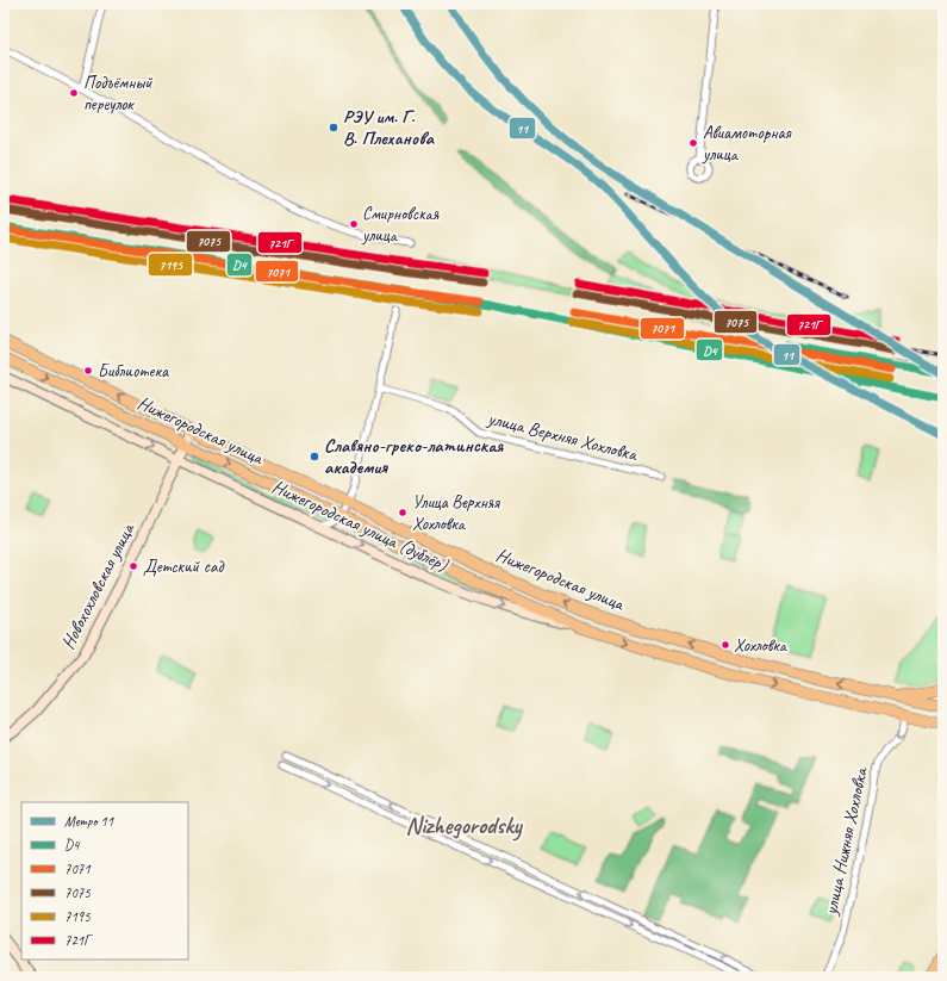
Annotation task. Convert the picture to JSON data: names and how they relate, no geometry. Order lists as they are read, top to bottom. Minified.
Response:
{"streets":{"main road":["Нижегородская улица"],"street":["улица Верхняя Хохловка","Нижегородская улица (дублёр)","Новохохловская улица","улица Нижняя Хохловка"]},"crossings":[["Нижегородская улица","Нижегородская улица (дублёр)"],["Нижегородская улица","Новохохловская улица"],["Нижегородская улица","улица Нижняя Хохловка"],["Нижегородская улица (дублёр)","Новохохловская улица"]],"one_way":["Нижегородская улица (дублёр)","улица Нижняя Хохловка"],"districts":["Nizhegorodsky"],"places":["Подъёмный переулок","РЭУ им. Г. В. Плеханова","Авиамоторная улица","Смирновская улица","Библиотека","Славяно-греко-латинская академия","Улица Верхняя Хохловка","Детский сад","Хохловка"],"lines":["metro line 11","transit line 721Г","transit line 7075","transit line D4","transit line 7071","transit line 7195"],"legend":["Метро 11","D4","7071","7075","7195","721Г"]}
